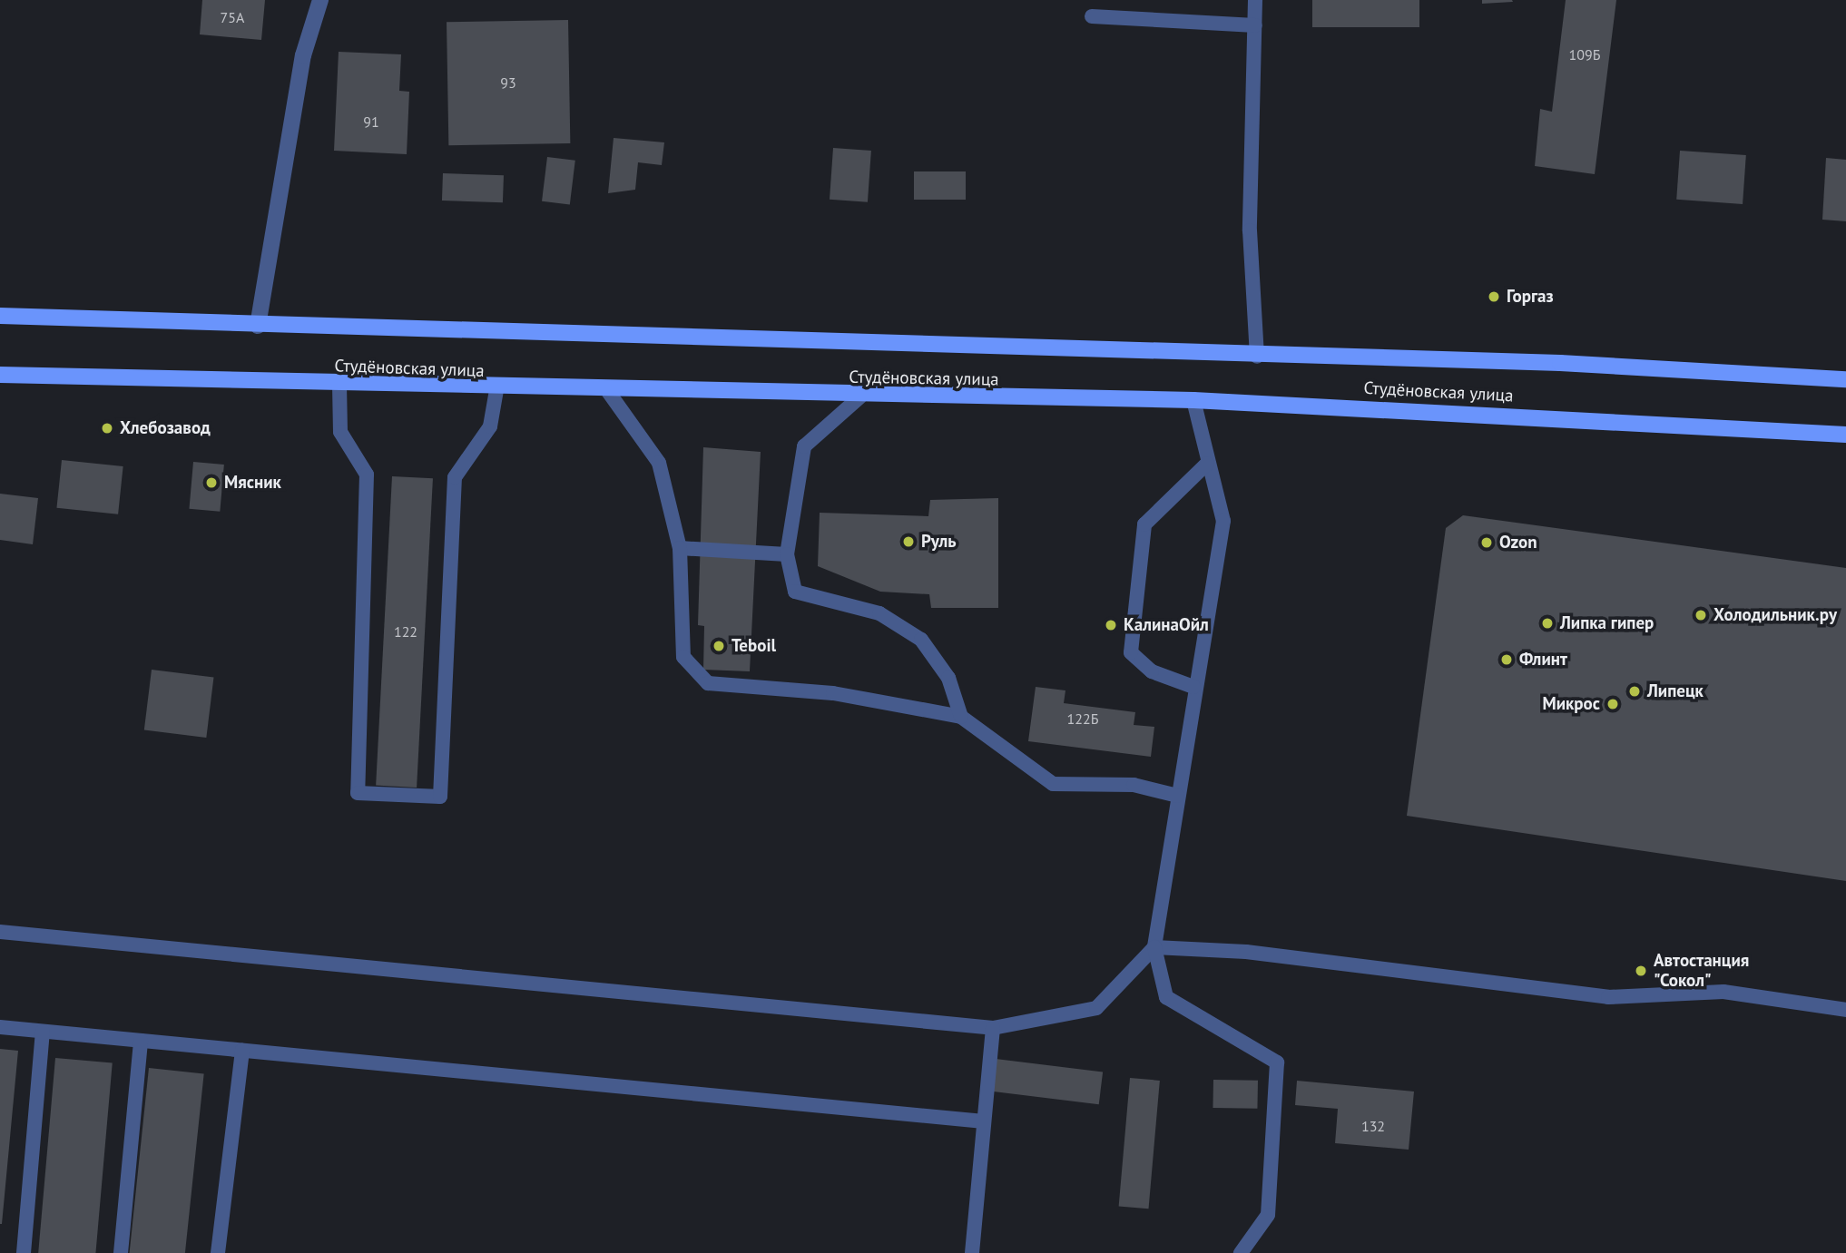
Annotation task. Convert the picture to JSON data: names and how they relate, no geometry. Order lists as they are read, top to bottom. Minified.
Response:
{"streets":{"main road":["Студёновская улица"]},"places":["Горгаз","Хлебозавод","Мясник","Руль","Ozon","Холодильник.ру","Липка гипер","КалинаОйл","Teboil","Флинт","Липецк","Микрос","Автостанция \"Сокол\""],"house_numbers":["75А","109Б","93","91","122","122Б","132"]}
